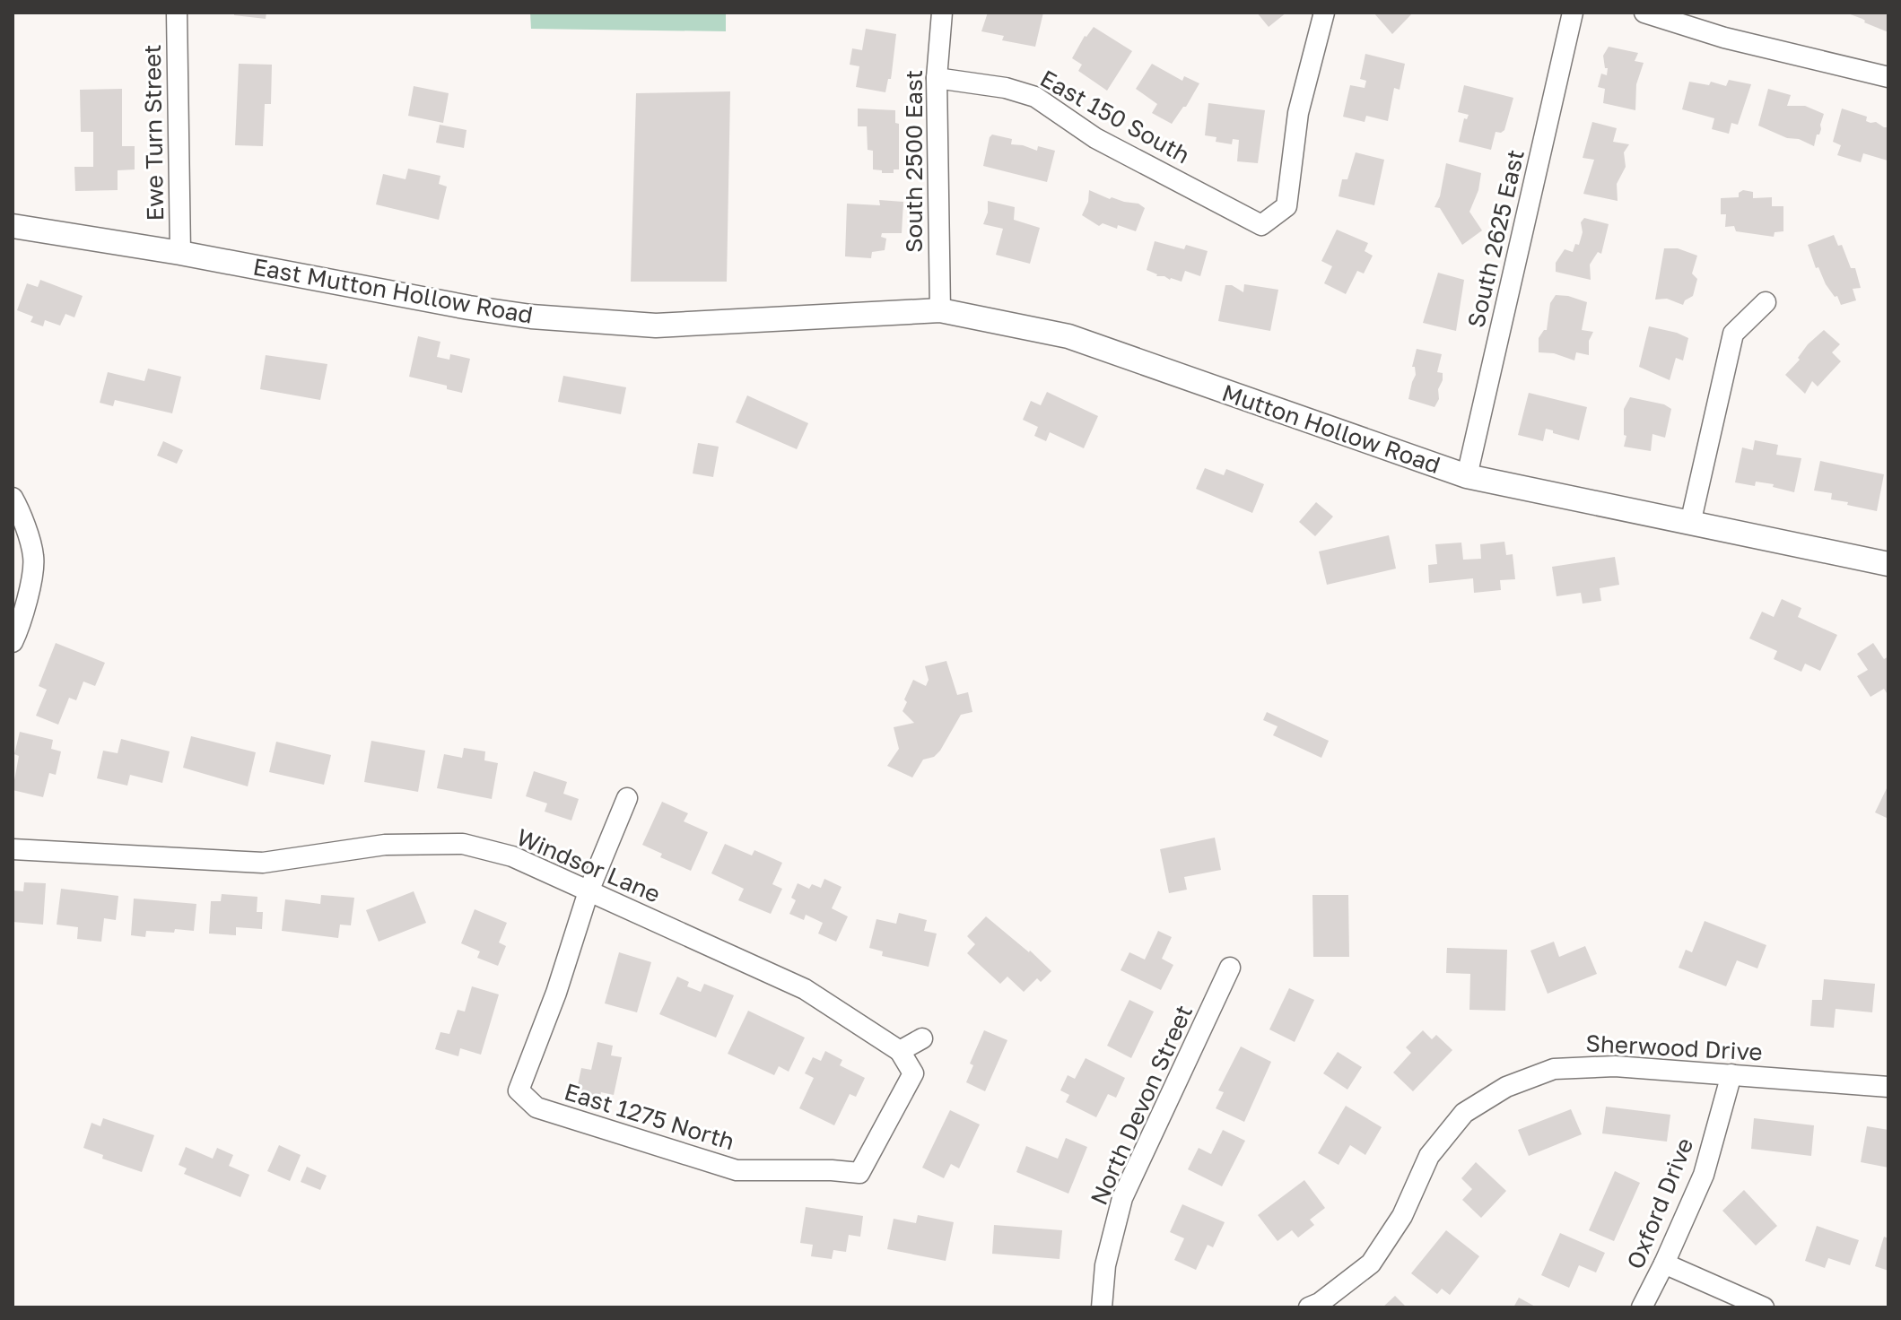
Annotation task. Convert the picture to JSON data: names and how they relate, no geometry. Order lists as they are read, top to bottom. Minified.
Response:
{"streets":{"street":["East 150 South","Ewe Turn Street","South 2500 East","South 2625 East","East Mutton Hollow Road","Mutton Hollow Road","Windsor Lane","Sherwood Drive","North Devon Street","East 1275 North","Oxford Drive"]},"crossings":[["East 150 South","South 2500 East"],["Ewe Turn Street","East Mutton Hollow Road"],["South 2500 East","Mutton Hollow Road"],["South 2625 East","Mutton Hollow Road"],["East Mutton Hollow Road","Mutton Hollow Road"],["Windsor Lane","East 1275 North"],["Sherwood Drive","Oxford Drive"]]}
